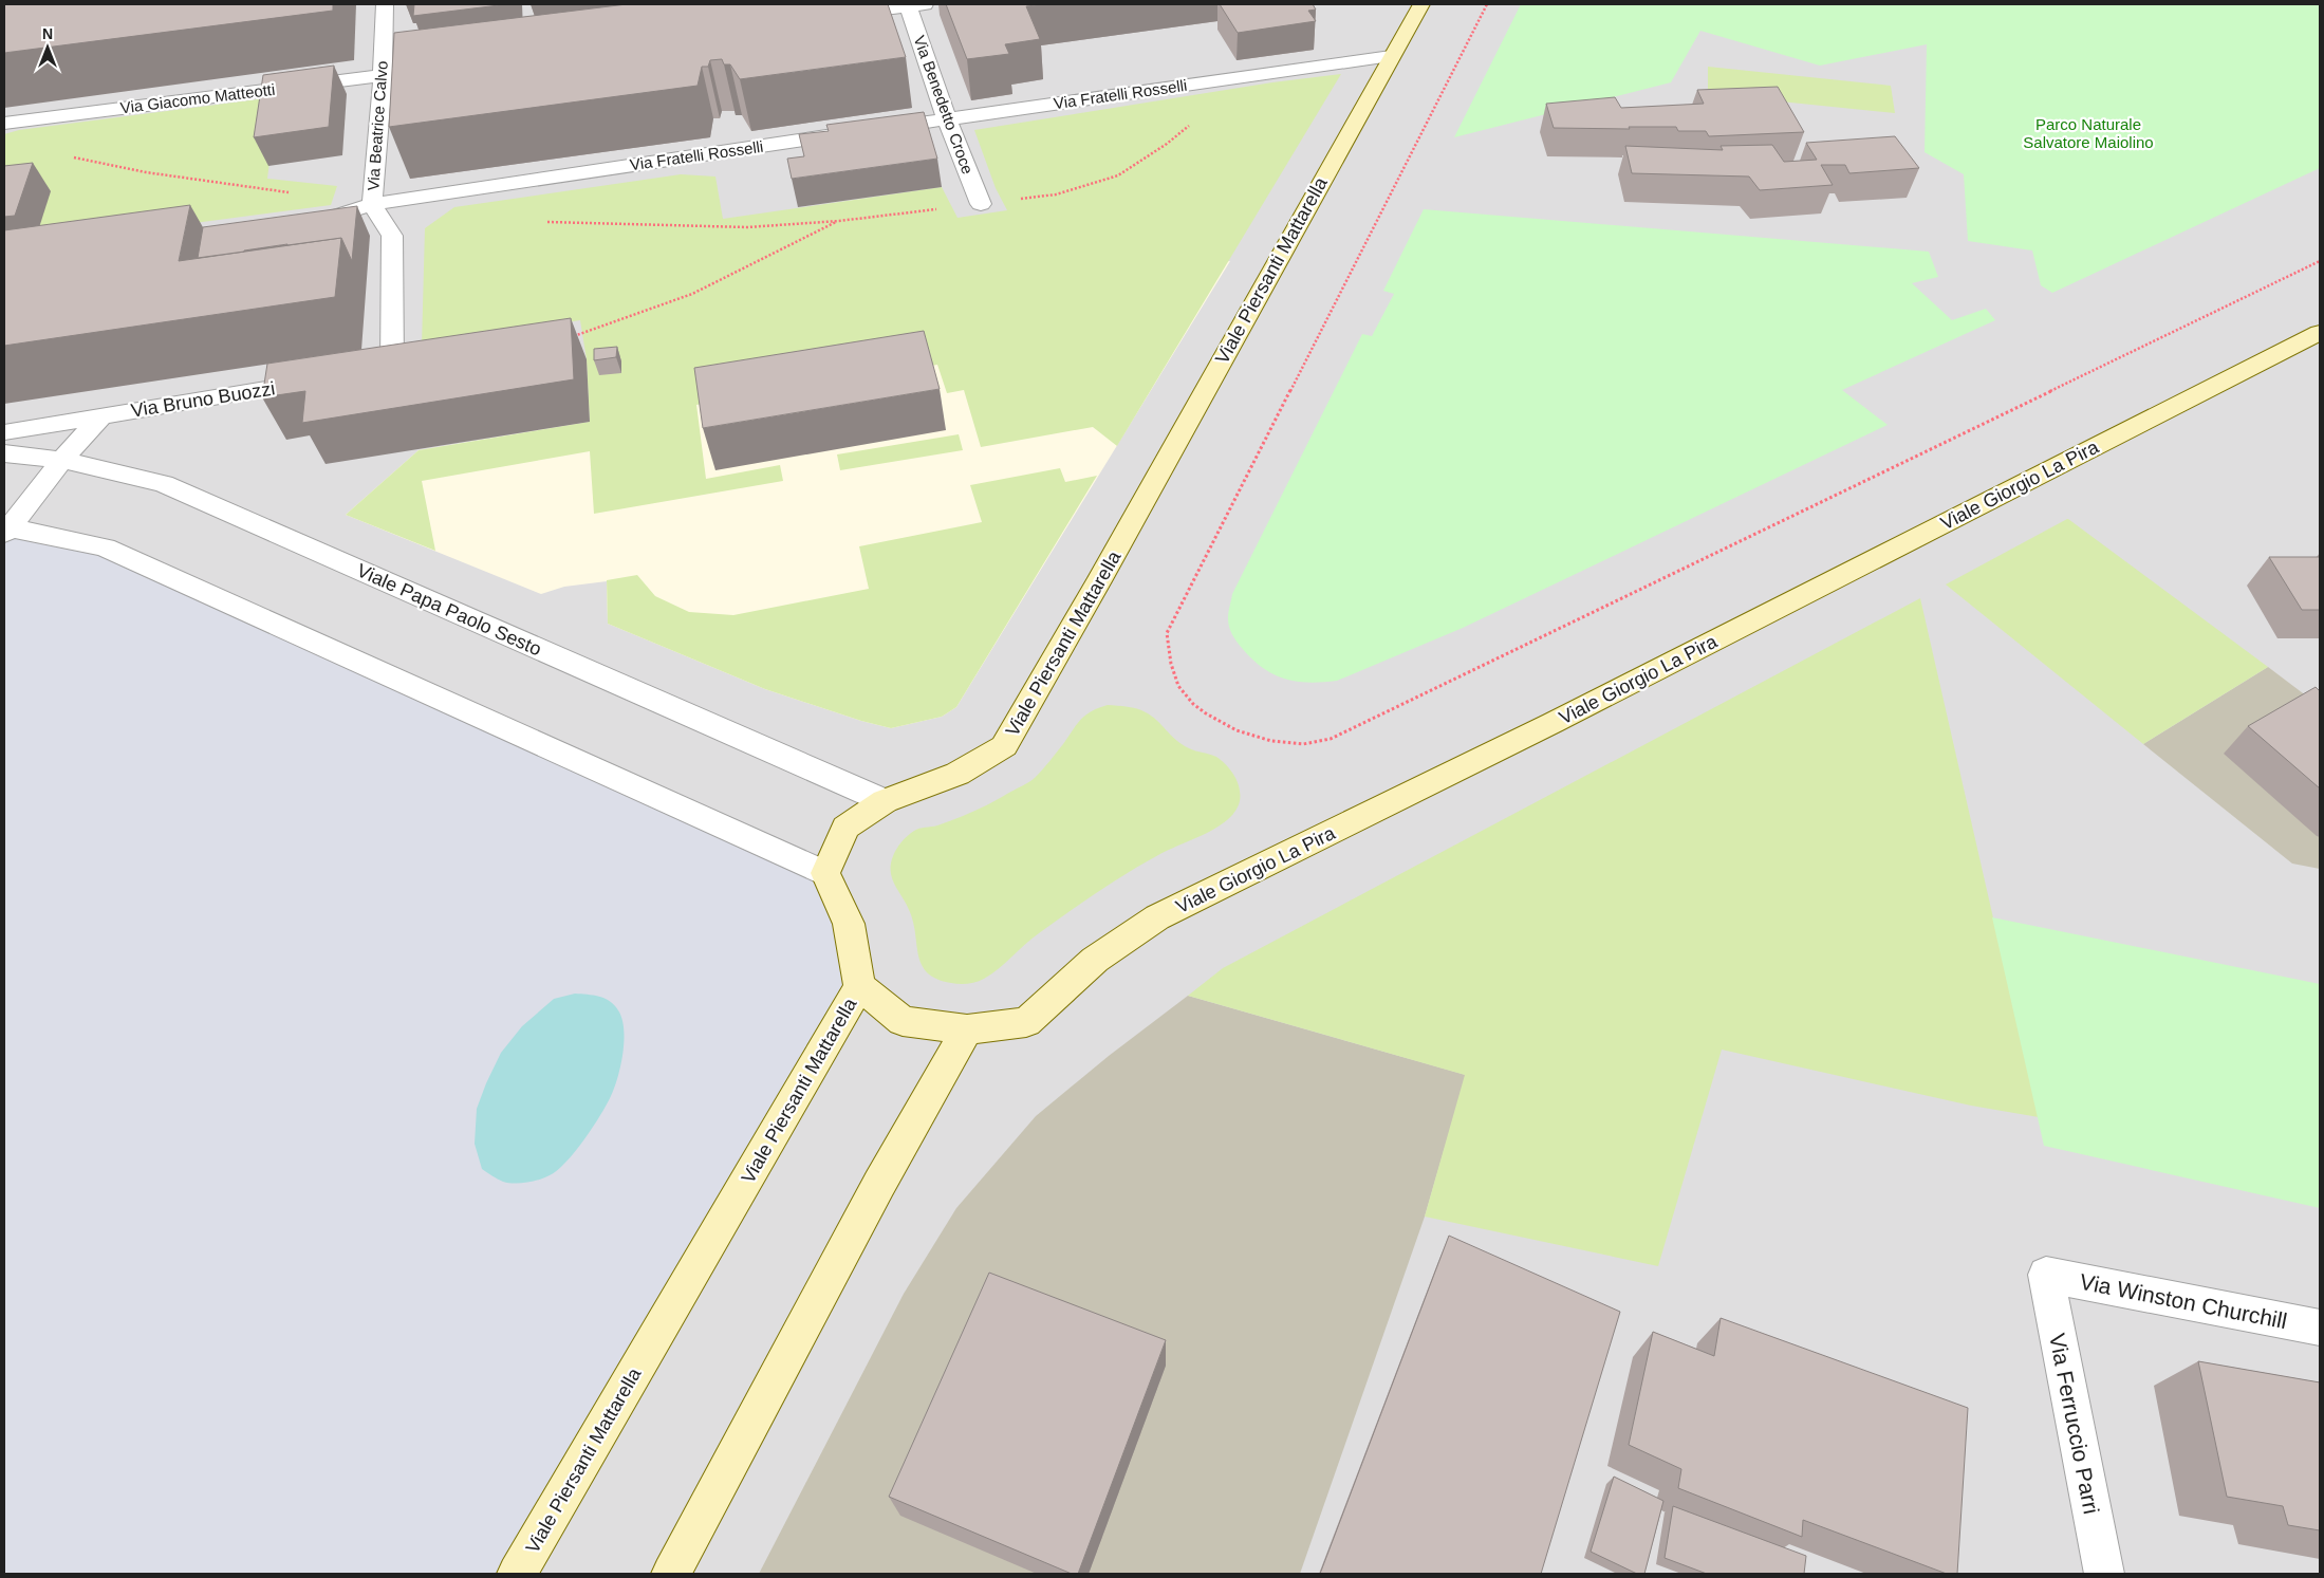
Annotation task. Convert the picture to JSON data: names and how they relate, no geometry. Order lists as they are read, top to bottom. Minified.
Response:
{"streets":{"street":["Via Fratelli Rosselli","Via Giacomo Matteotti","Via Benedetto Croce","Via Beatrice Calvo","Viale Piersanti Mattarella","Via Bruno Buozzi","Viale Giorgio La Pira","Viale Papa Paolo Sesto","Via Winston Churchill","Via Ferruccio Parri"]},"crossings":[["Via Fratelli Rosselli","Via Benedetto Croce"],["Via Fratelli Rosselli","Via Beatrice Calvo"],["Via Fratelli Rosselli","Viale Piersanti Mattarella"],["Via Giacomo Matteotti","Via Beatrice Calvo"],["Viale Piersanti Mattarella","Viale Giorgio La Pira"],["Viale Piersanti Mattarella","Viale Papa Paolo Sesto"],["Via Winston Churchill","Via Ferruccio Parri"]],"parks":["Parco Naturale Salvatore Maiolino"],"north":"top"}
